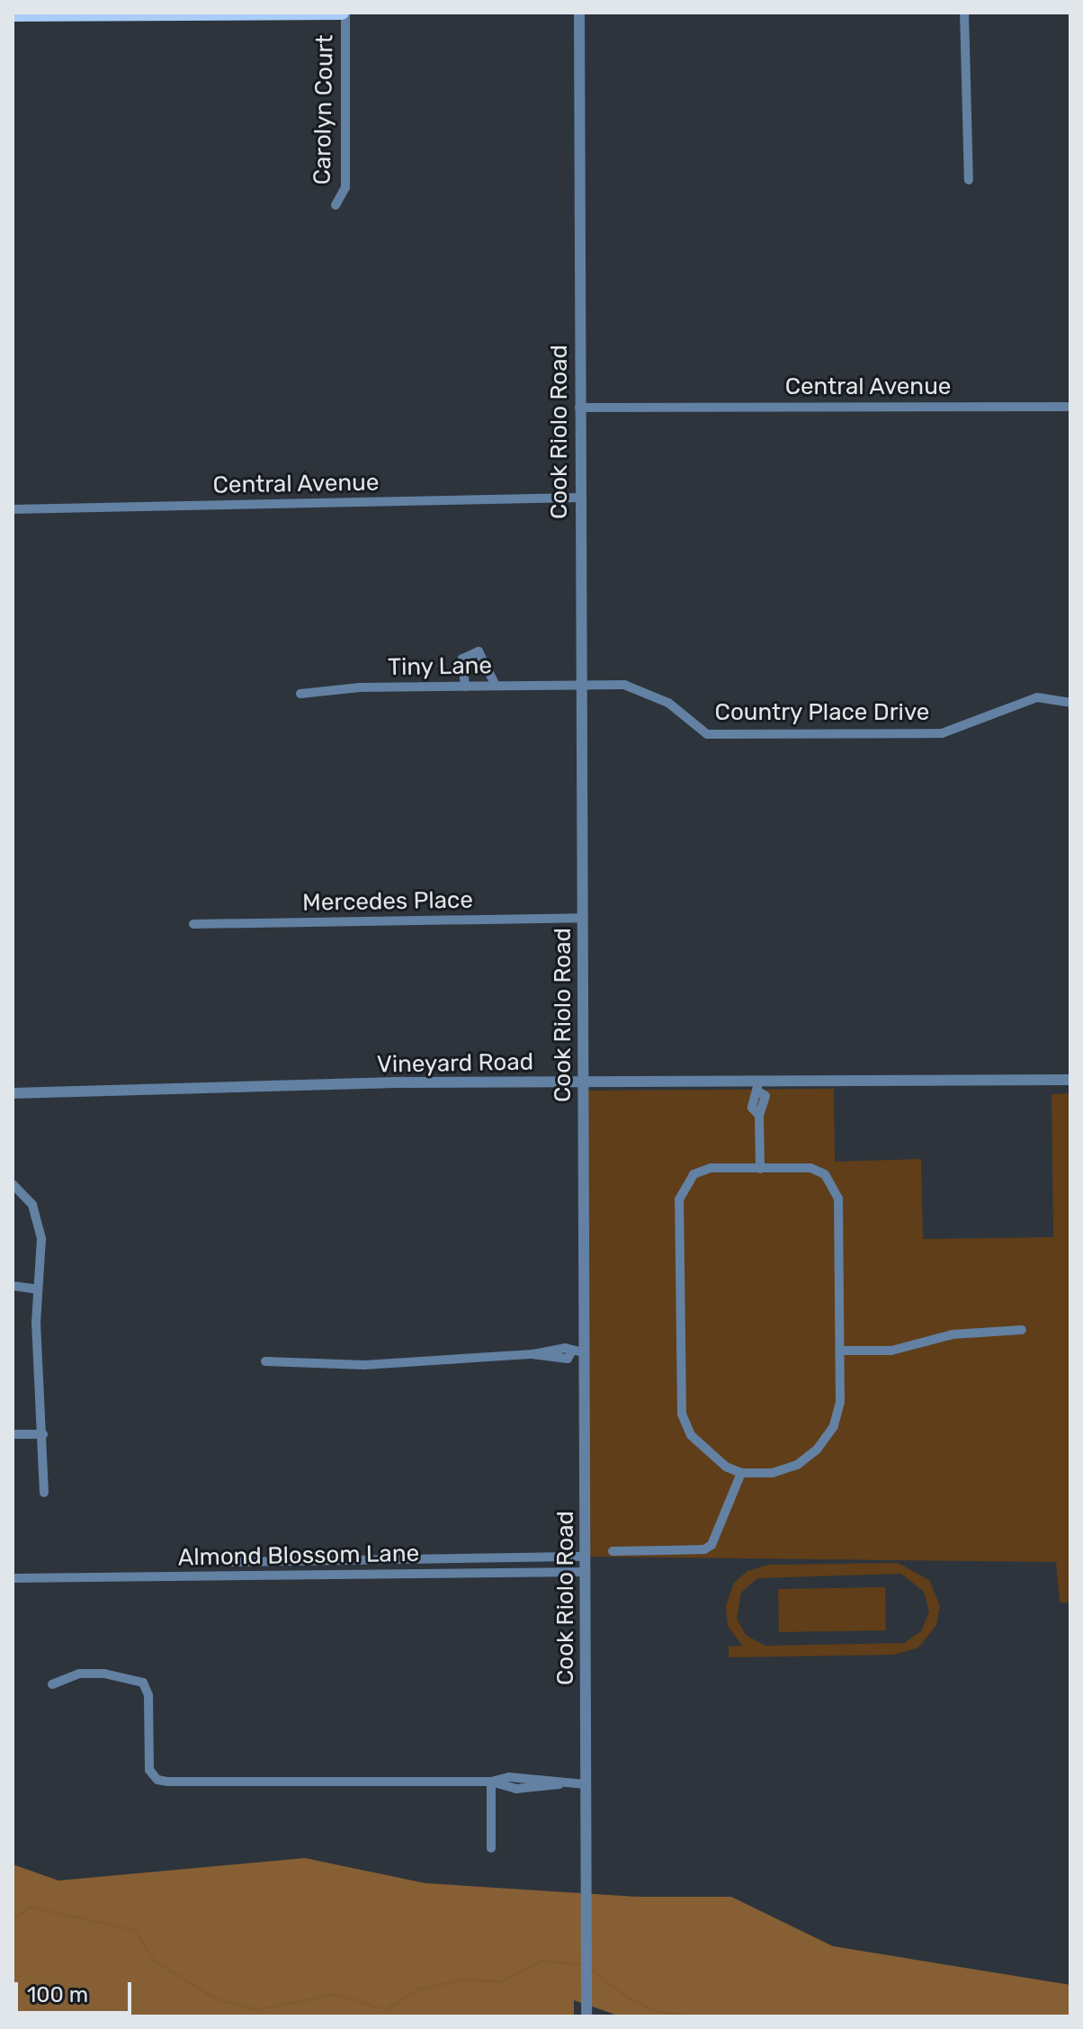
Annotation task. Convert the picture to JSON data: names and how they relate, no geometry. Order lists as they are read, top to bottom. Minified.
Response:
{"streets":{"street":["Carolyn Court","Central Avenue","Cook Riolo Road","Tiny Lane","Country Place Drive","Mercedes Place","Vineyard Road","Almond Blossom Lane"]},"crossings":[["Central Avenue","Cook Riolo Road"],["Cook Riolo Road","Tiny Lane"],["Cook Riolo Road","Country Place Drive"],["Cook Riolo Road","Mercedes Place"],["Cook Riolo Road","Vineyard Road"],["Cook Riolo Road","Almond Blossom Lane"],["Tiny Lane","Country Place Drive"]],"scale_bar":"100 m"}
